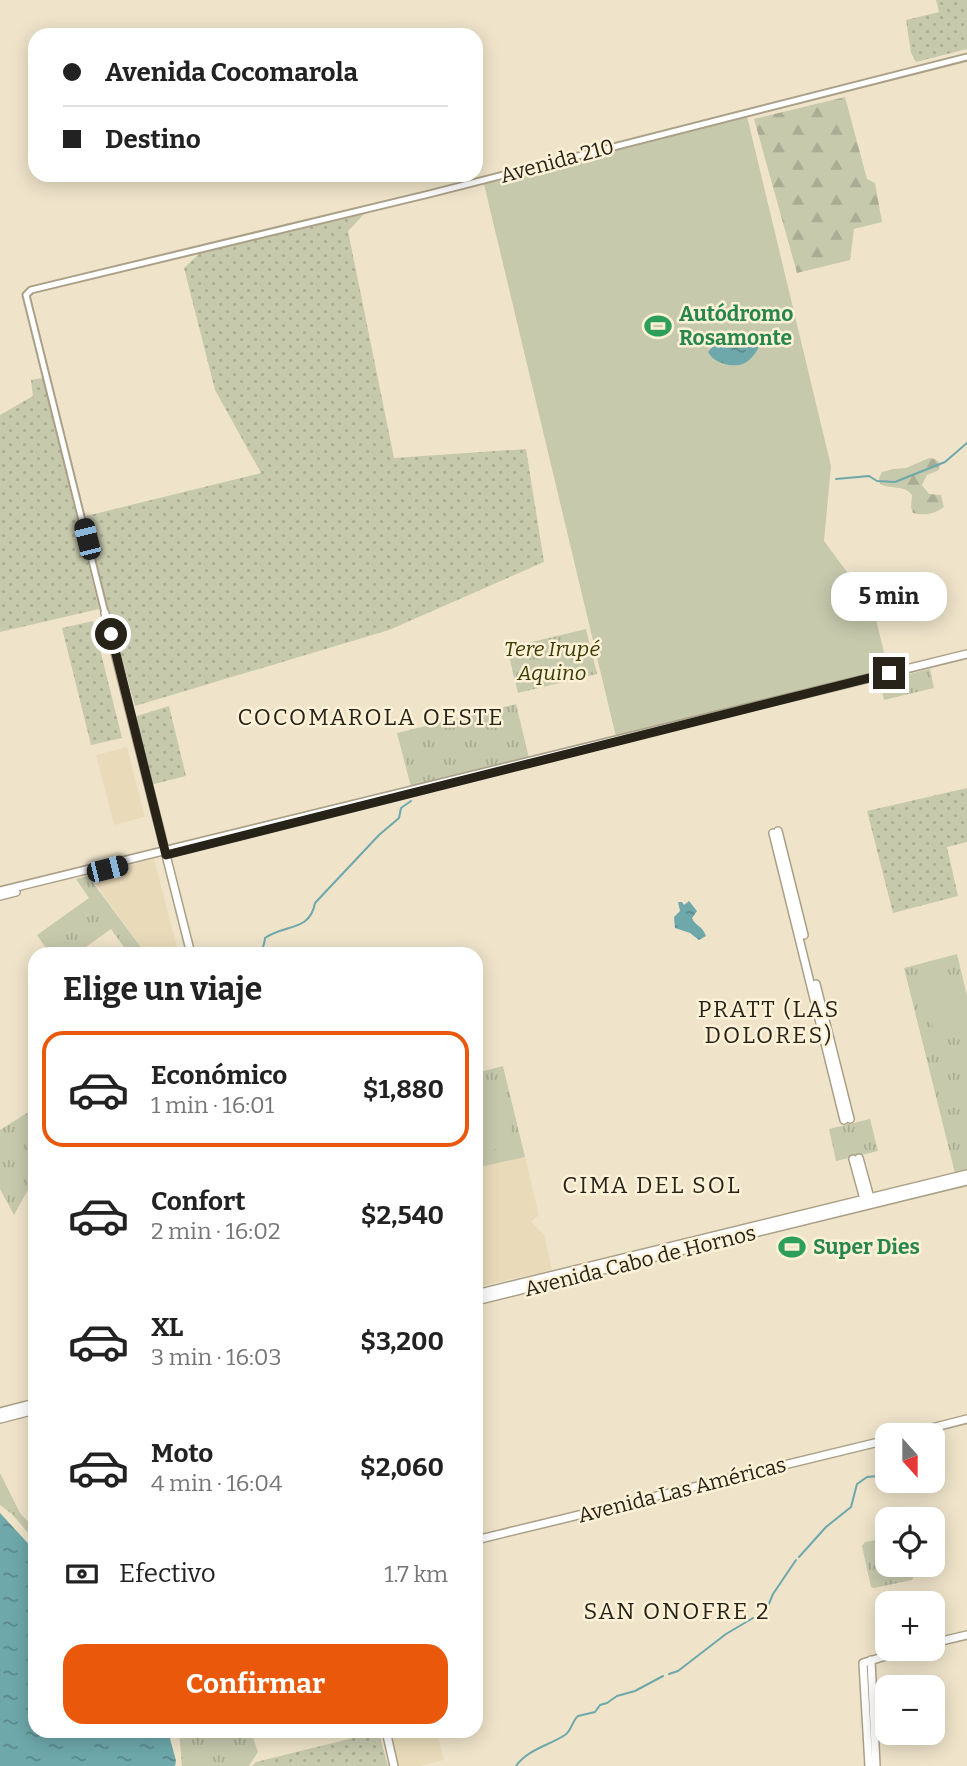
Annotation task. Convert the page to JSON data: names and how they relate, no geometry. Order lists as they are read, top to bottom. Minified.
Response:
{"streets":{"main road":["Avenida Cabo de Hornos","Avenida Las Américas"],"street":["Avenida 210"]},"districts":["COCOMAROLA OESTE","PRATT (LAS DOLORES)","CIMA DEL SOL","SAN ONOFRE 2"],"parks":["Tere Irupé Aquino"],"places":{"sports":["Autódromo Rosamonte","Super Dies"]},"north":"bottom","page":{"banner":["Avenida Cocomarola","Destino"],"bubble":"5 min","heading":"Elige un viaje","list":[{"name":"Económico","note":"1 min · 16:01","value":"$1,880"},{"name":"Confort","note":"2 min · 16:02","value":"$2,540"},{"name":"XL","note":"3 min · 16:03","value":"$3,200"},{"name":"Moto","note":"4 min · 16:04","value":"$2,060"}],"map_buttons":["+","−"],"pay":["Efectivo","1.7 km"],"buttons":"Confirmar"}}
